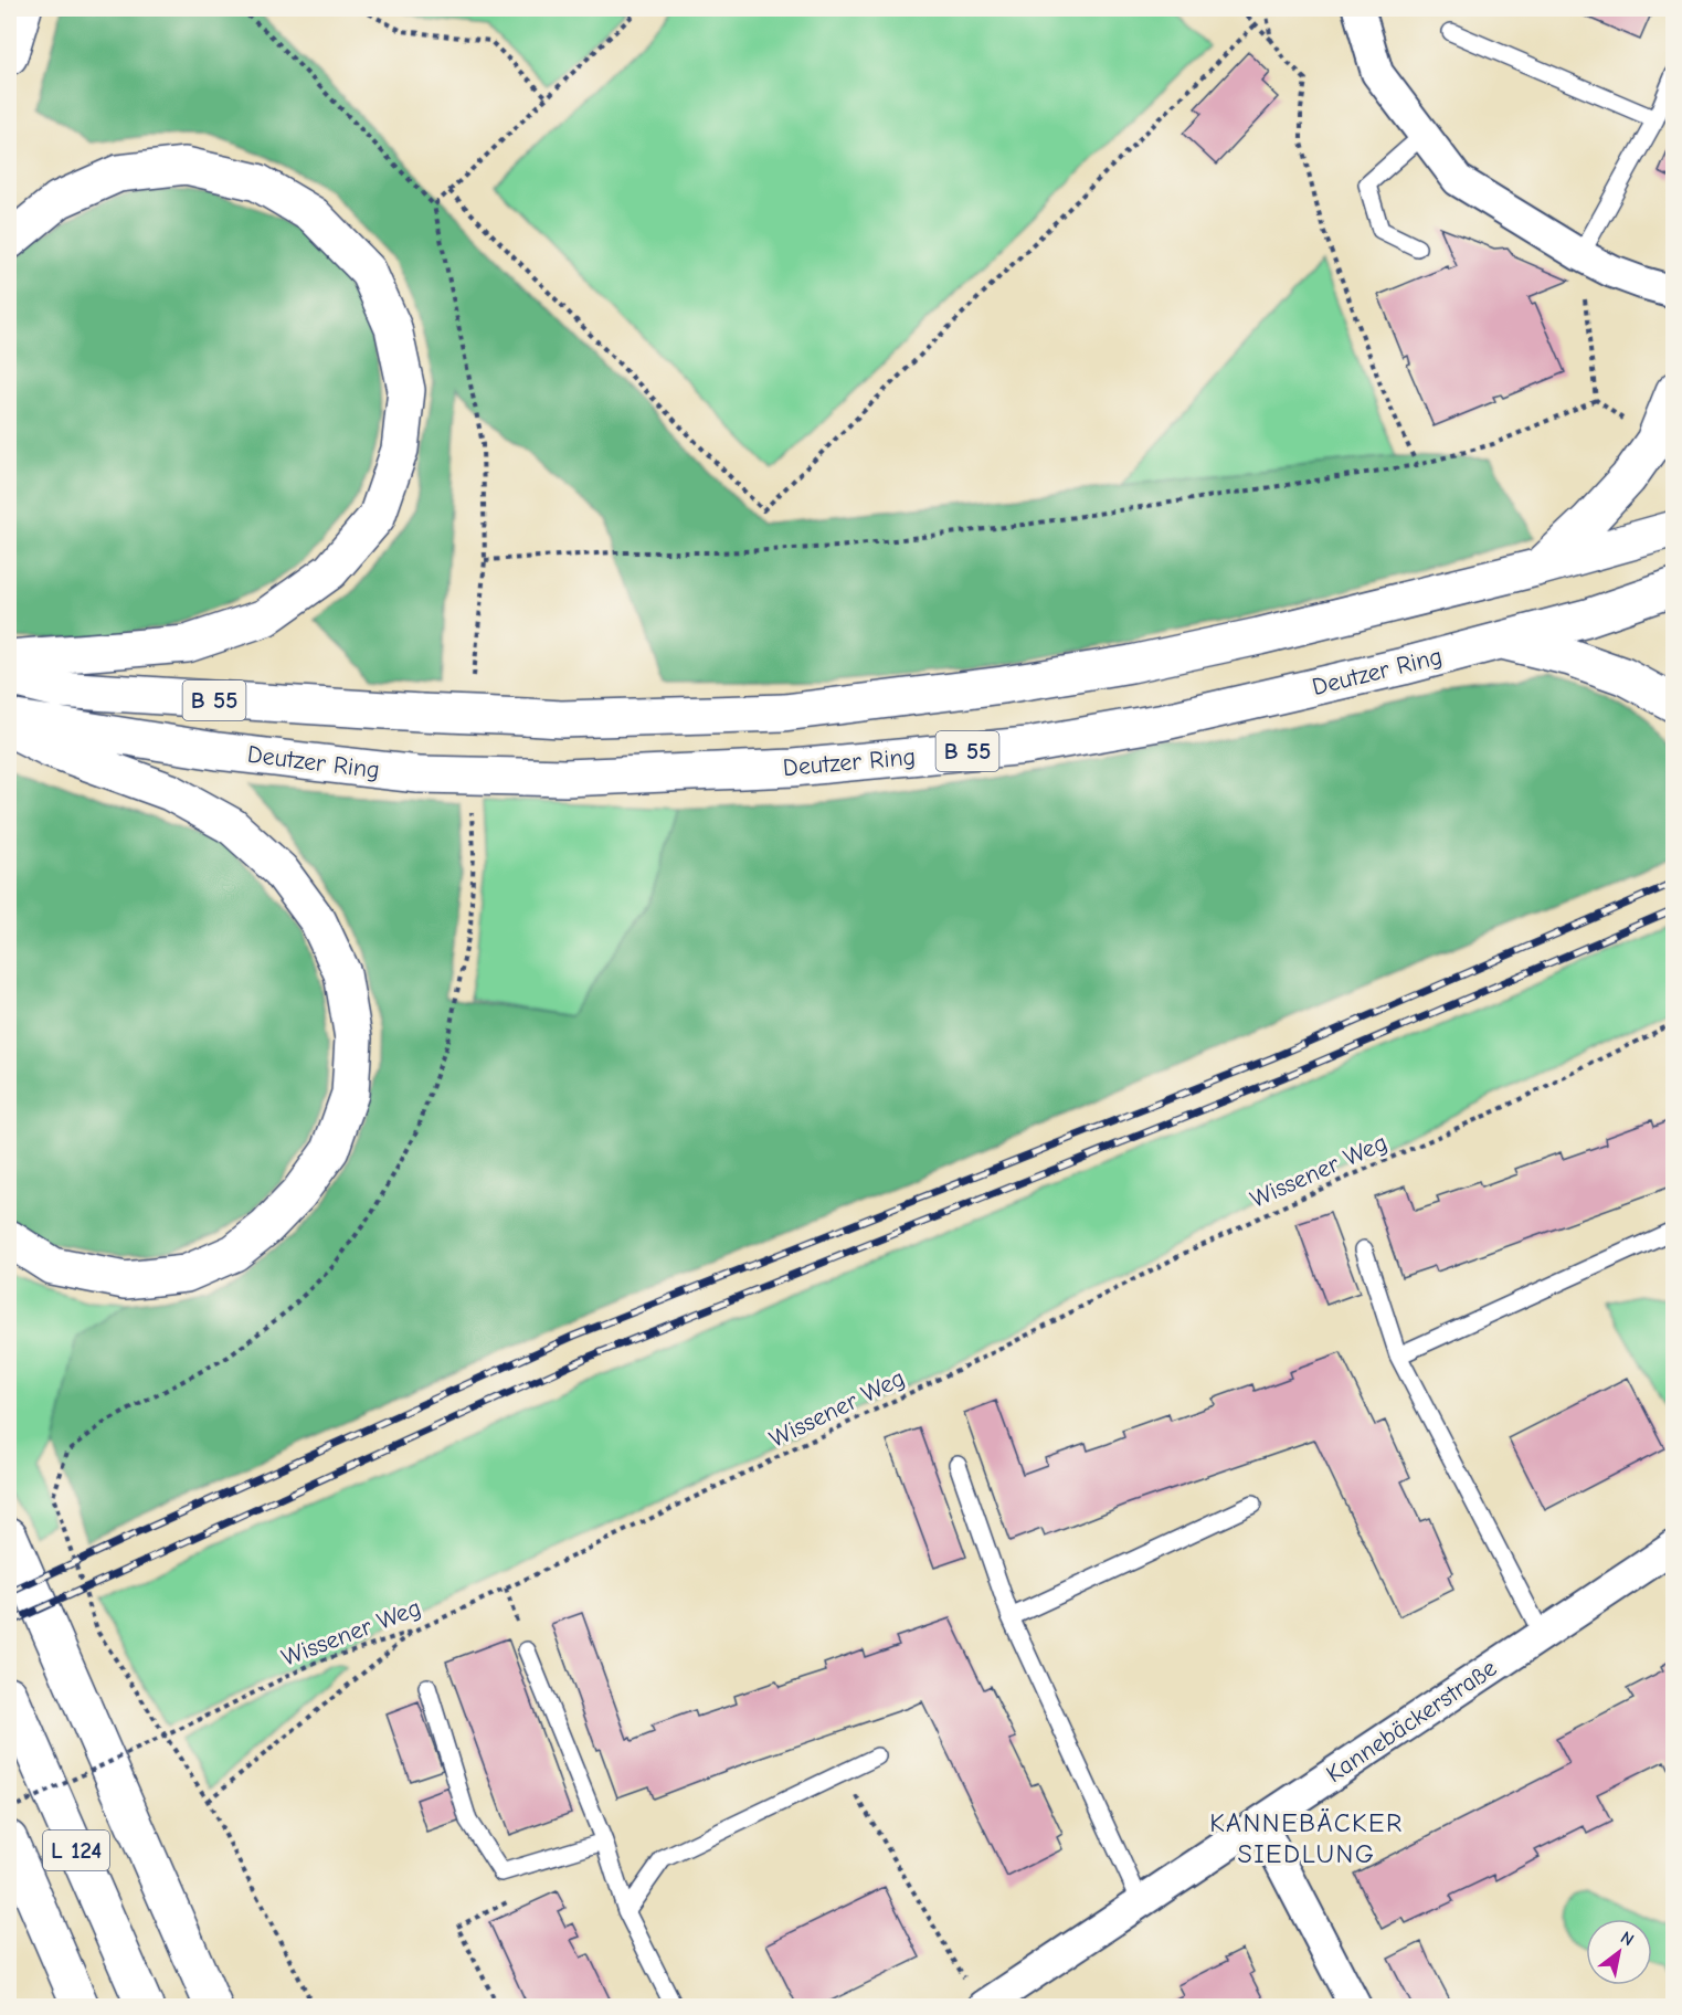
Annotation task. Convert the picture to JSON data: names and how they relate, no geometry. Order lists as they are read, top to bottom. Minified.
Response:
{"streets":{"highway":["Deutzer Ring","B 55","L 124"],"street":["Kannebäckerstraße"],"path":["Wissener Weg"]},"districts":["KANNEBÄCKER SIEDLUNG"],"north":"top right"}
